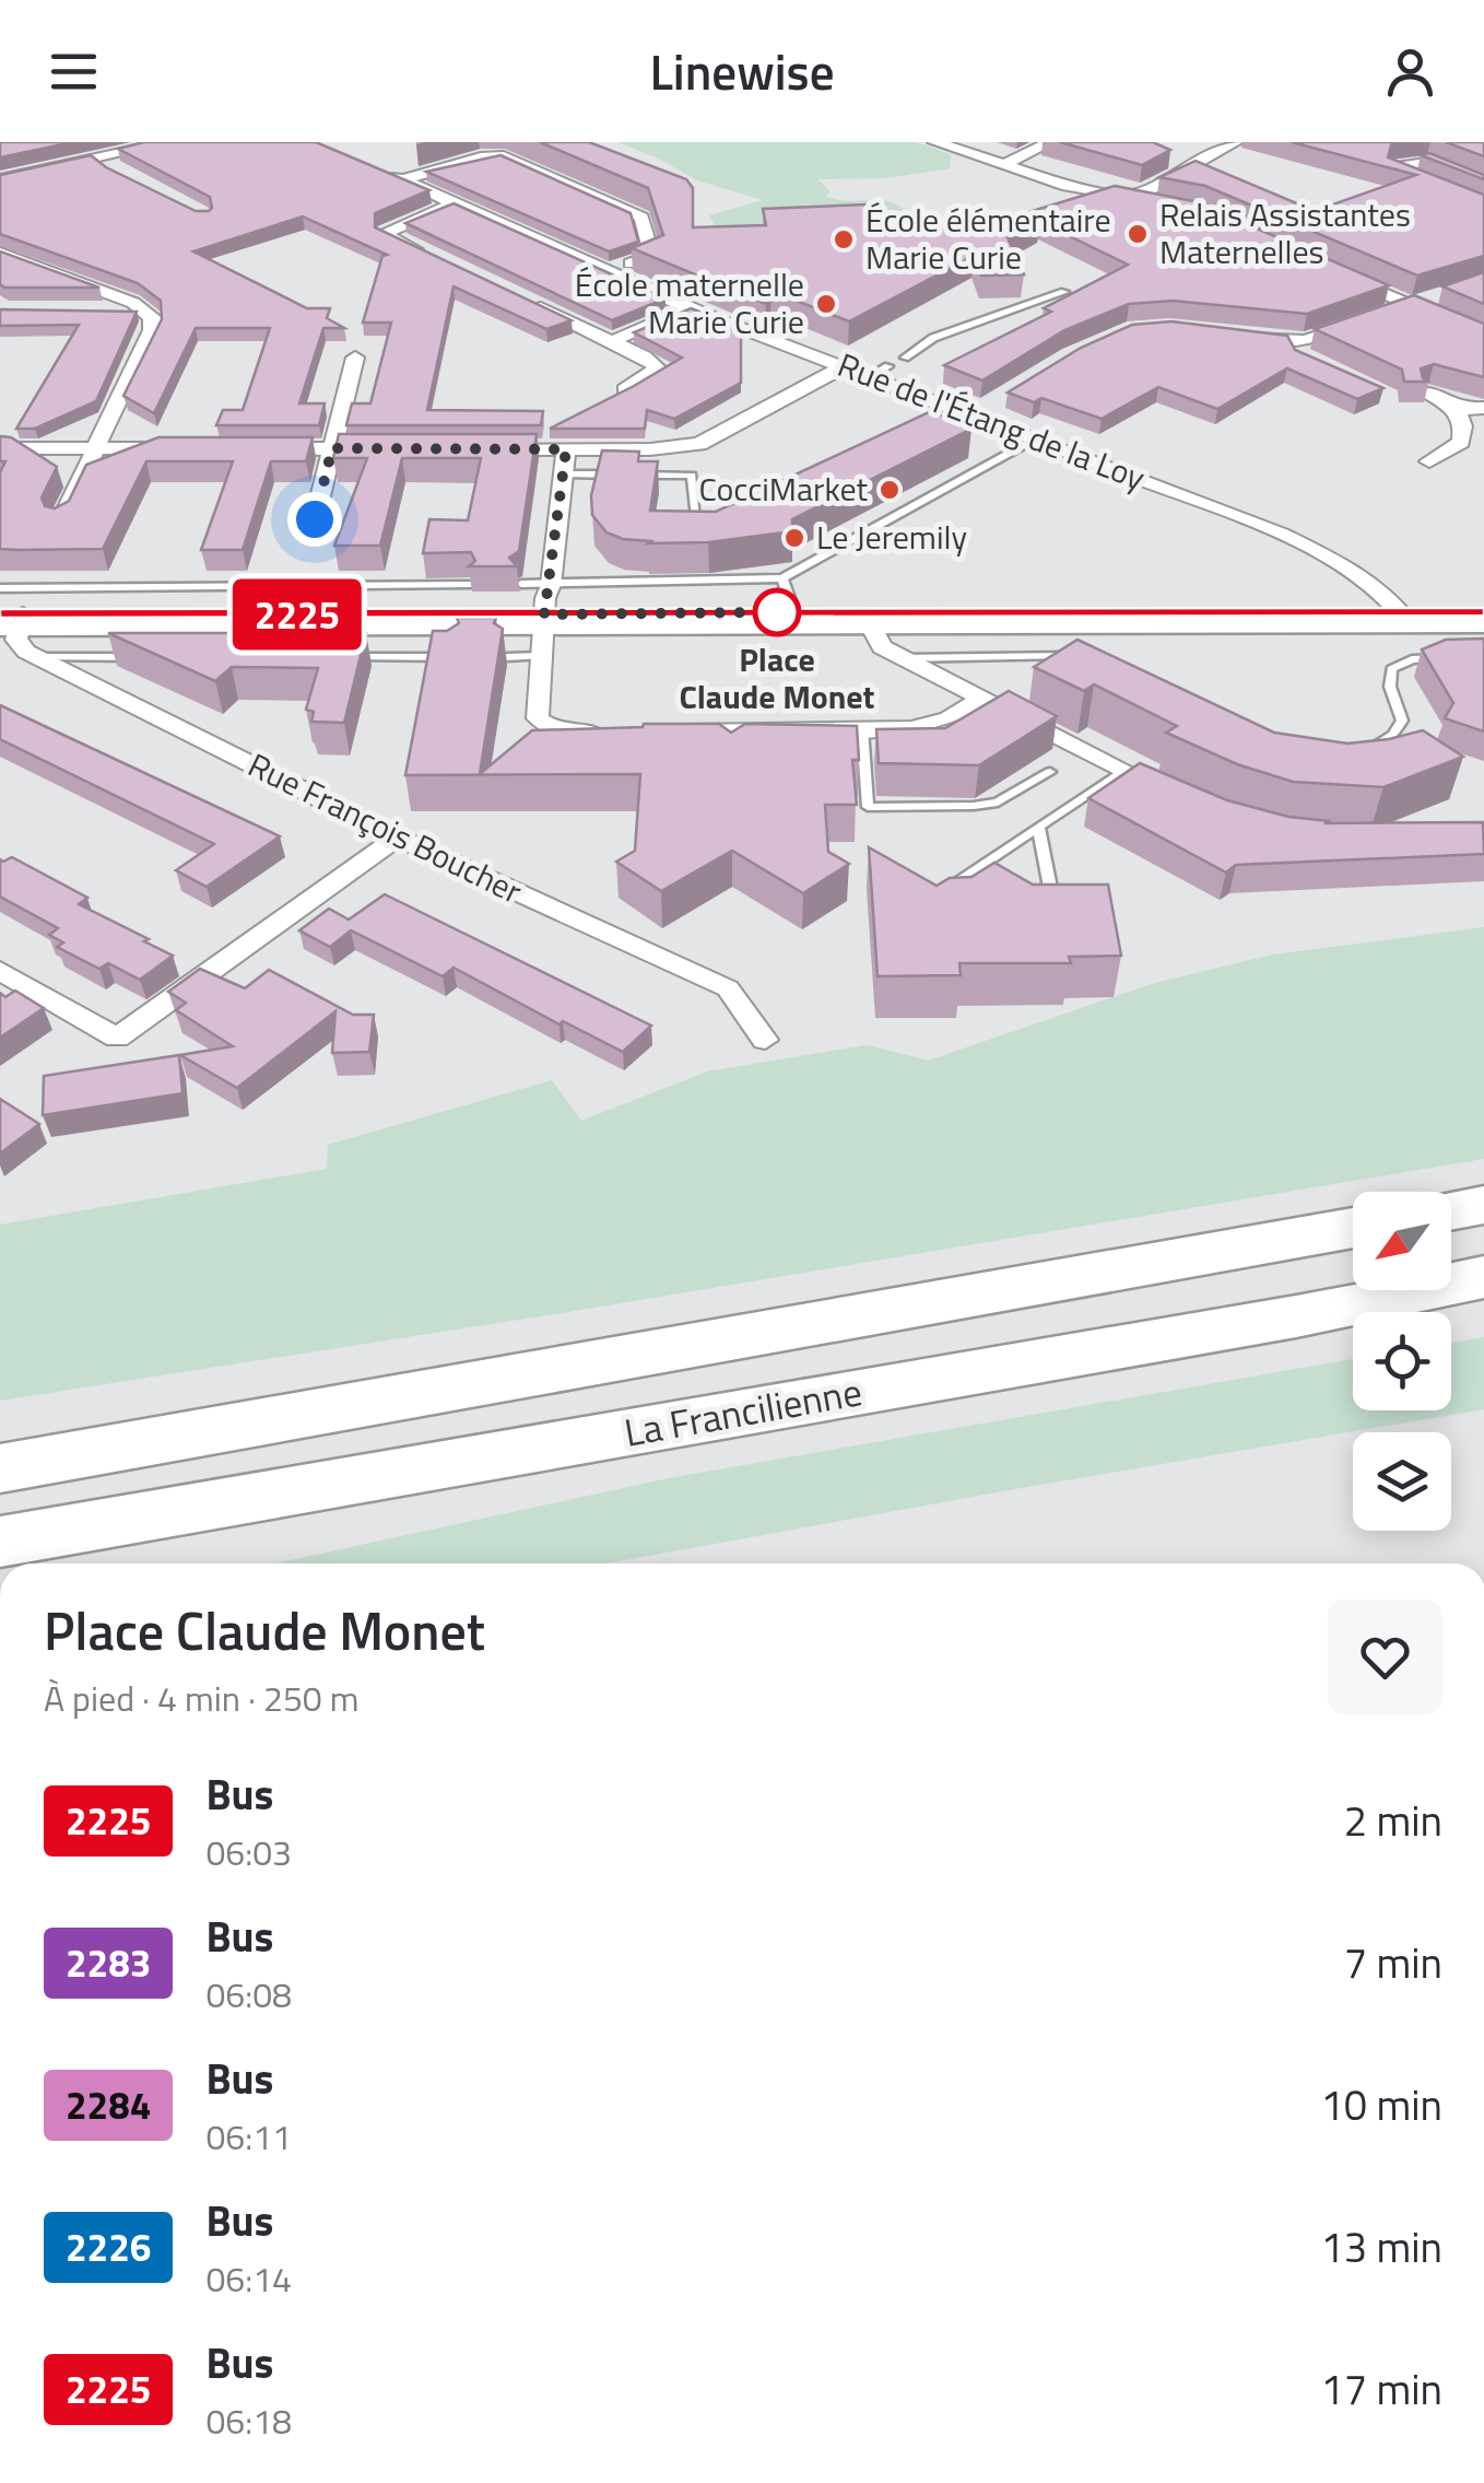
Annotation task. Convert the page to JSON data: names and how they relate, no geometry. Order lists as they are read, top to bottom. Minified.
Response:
{"streets":{"highway":["La Francilienne"],"street":["Rue de l'Étang de la Loy","Rue François Boucher"]},"places":["Relais Assistantes Maternelles","École élémentaire Marie Curie","École maternelle Marie Curie","CocciMarket","Le Jeremily","Place Claude Monet"],"lines":["bus line 2225"],"north":"bottom left","page":{"header":"Linewise","on_map":"2225","heading":["Place Claude Monet","À pied · 4 min · 250 m"],"list":[{"mark":"2225","name":"Bus","note":"06:03","value":"2 min"},{"mark":"2283","name":"Bus","note":"06:08","value":"7 min"},{"mark":"2284","name":"Bus","note":"06:11","value":"10 min"},{"mark":"2226","name":"Bus","note":"06:14","value":"13 min"},{"mark":"2225","name":"Bus","note":"06:18","value":"17 min"}]}}
